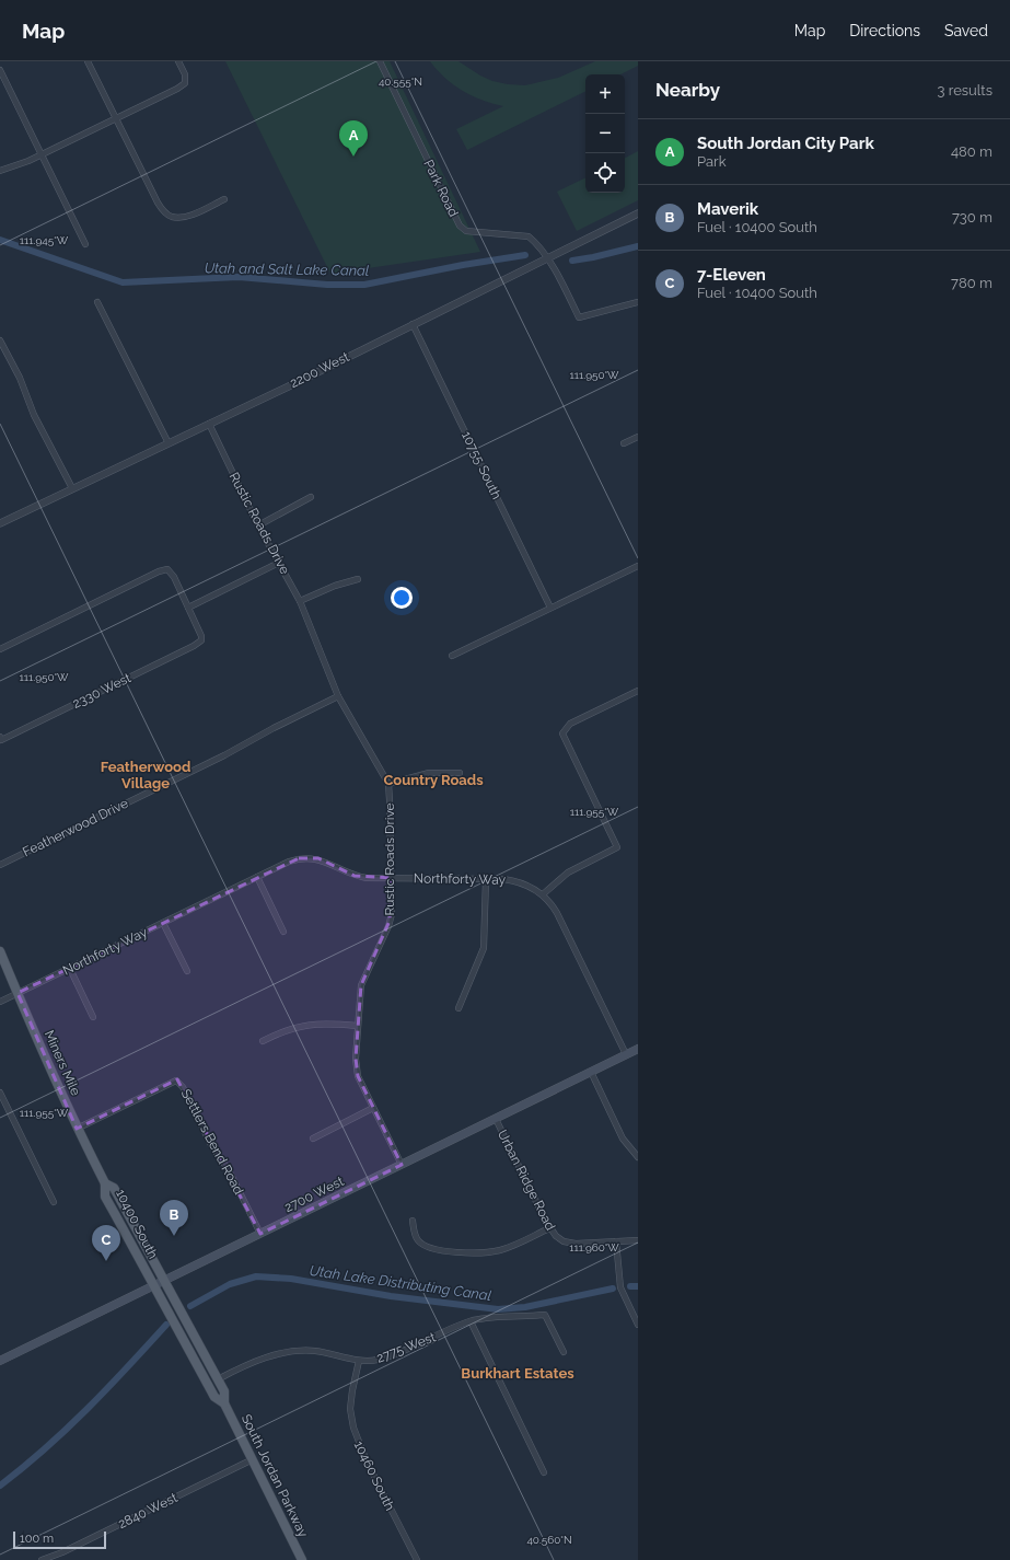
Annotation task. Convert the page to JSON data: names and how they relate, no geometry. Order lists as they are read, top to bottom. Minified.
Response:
{"streets":{"main road":["Miners Mile","2700 West","10400 South","South Jordan Parkway"],"street":["Park Road","2200 West","10755 South","Rustic Roads Drive","2330 West","Featherwood Drive","Northforty Way","Settlers Bend Road","Urban Ridge Road","2775 West","10460 South","2840 West"]},"crossings":[["Park Road","2200 West"],["2200 West","10755 South"],["2200 West","Rustic Roads Drive"],["Rustic Roads Drive","Featherwood Drive"],["Rustic Roads Drive","Northforty Way"],["Rustic Roads Drive","2700 West"],["Northforty Way","Miners Mile"],["Northforty Way","2700 West"],["Miners Mile","Settlers Bend Road"],["Miners Mile","10400 South"],["Settlers Bend Road","2700 West"],["Urban Ridge Road","2700 West"],["2700 West","10400 South"],["2700 West","South Jordan Parkway"],["10400 South","South Jordan Parkway"],["2775 West","South Jordan Parkway"],["2775 West","10460 South"],["South Jordan Parkway","2840 West"]],"districts":["Featherwood Village","Country Roads","Burkhart Estates"],"water":["Utah and Salt Lake Canal","Utah Lake Distributing Canal"],"scale_bar":"100 m","page":{"header":"Map","nav":["Map","Directions","Saved"],"heading":["Nearby","3 results"],"map_buttons":["+","−"],"list":[{"mark":"A","name":"South Jordan City Park","note":"Park","value":"480 m"},{"mark":"B","name":"Maverik","note":"Fuel · 10400 South","value":"730 m"},{"mark":"C","name":"7-Eleven","note":"Fuel · 10400 South","value":"780 m"}],"pins":["A","B","C"],"scale":"100 m"},"coordinates":["40.555°N","111.945°W","111.950°W","111.955°W","111.960°W","40.560°N"]}
